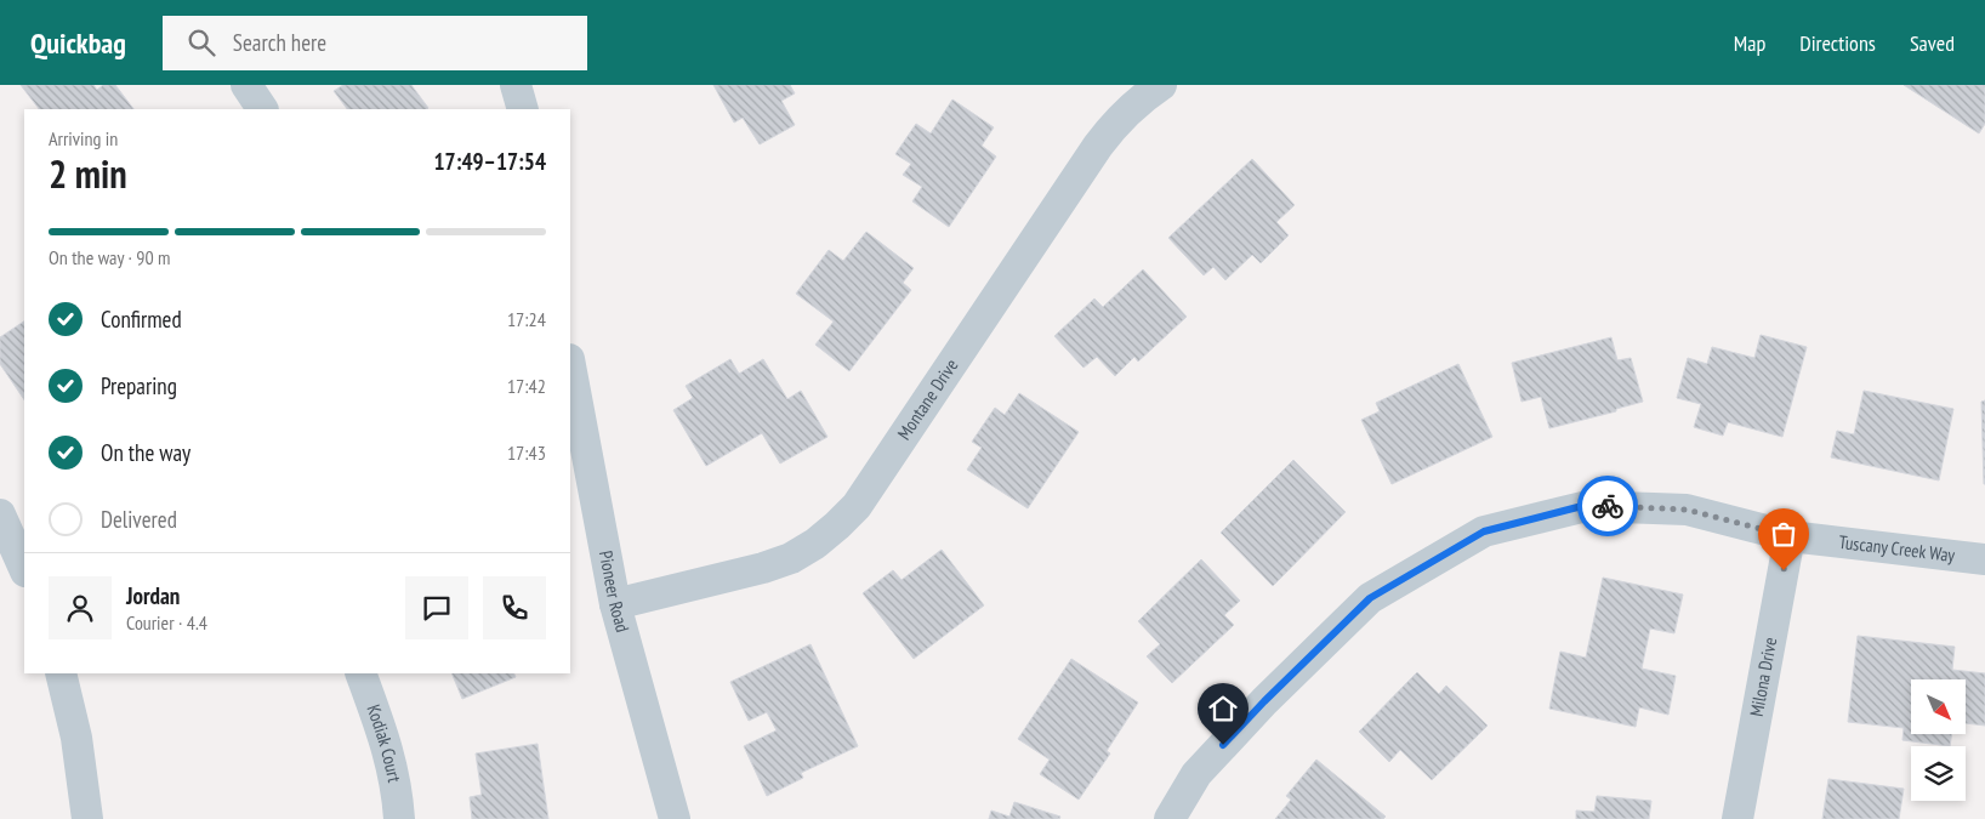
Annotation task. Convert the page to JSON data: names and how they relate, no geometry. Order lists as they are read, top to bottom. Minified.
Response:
{"streets":{"street":["Montane Drive","Tuscany Creek Way","Pioneer Road","Milona Drive","Kodiak Court"]},"crossings":[["Montane Drive","Pioneer Road"],["Tuscany Creek Way","Milona Drive"]],"north":"bottom right","page":{"header":"Quickbag","search":"Search here","nav":["Map","Directions","Saved"],"heading":["2 min","Arriving in","17:49–17:54"],"panel":["Jordan","Courier · 4.4"],"bar":"On the way · 90 m","list":[["Confirmed","17:24"],["Preparing","17:42"],["On the way","17:43"],"Delivered"]}}
